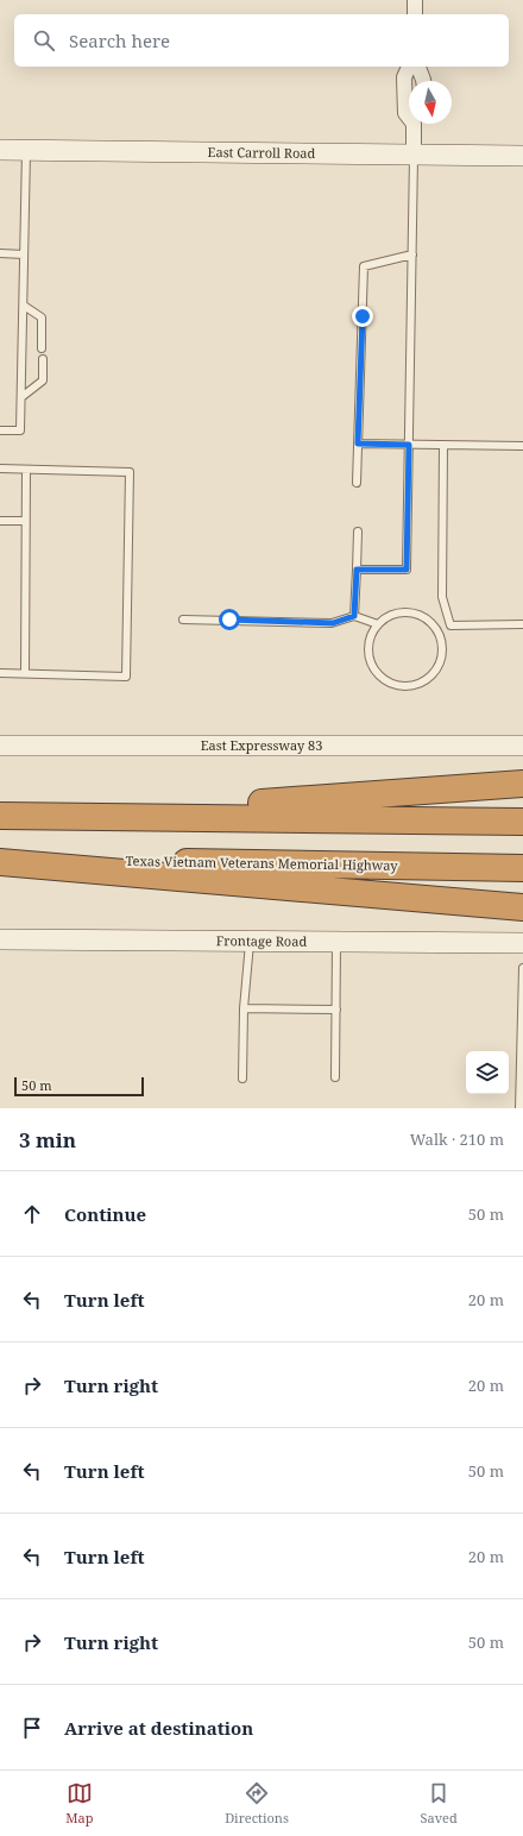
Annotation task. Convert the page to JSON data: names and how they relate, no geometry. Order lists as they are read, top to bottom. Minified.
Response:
{"streets":{"highway":["Texas Vietnam Veterans Memorial Highway"],"main road":["East Carroll Road","East Expressway 83","Frontage Road"]},"scale_bar":"50 m","north":"bottom","page":{"search":"Search here","scale":"50 m","heading":["3 min","Walk · 210 m"],"list":[["Continue","50 m"],["Turn left","20 m"],["Turn right","20 m"],["Turn left","50 m"],["Turn left","20 m"],["Turn right","50 m"],"Arrive at destination"],"nav":["Map","Directions","Saved"]}}
